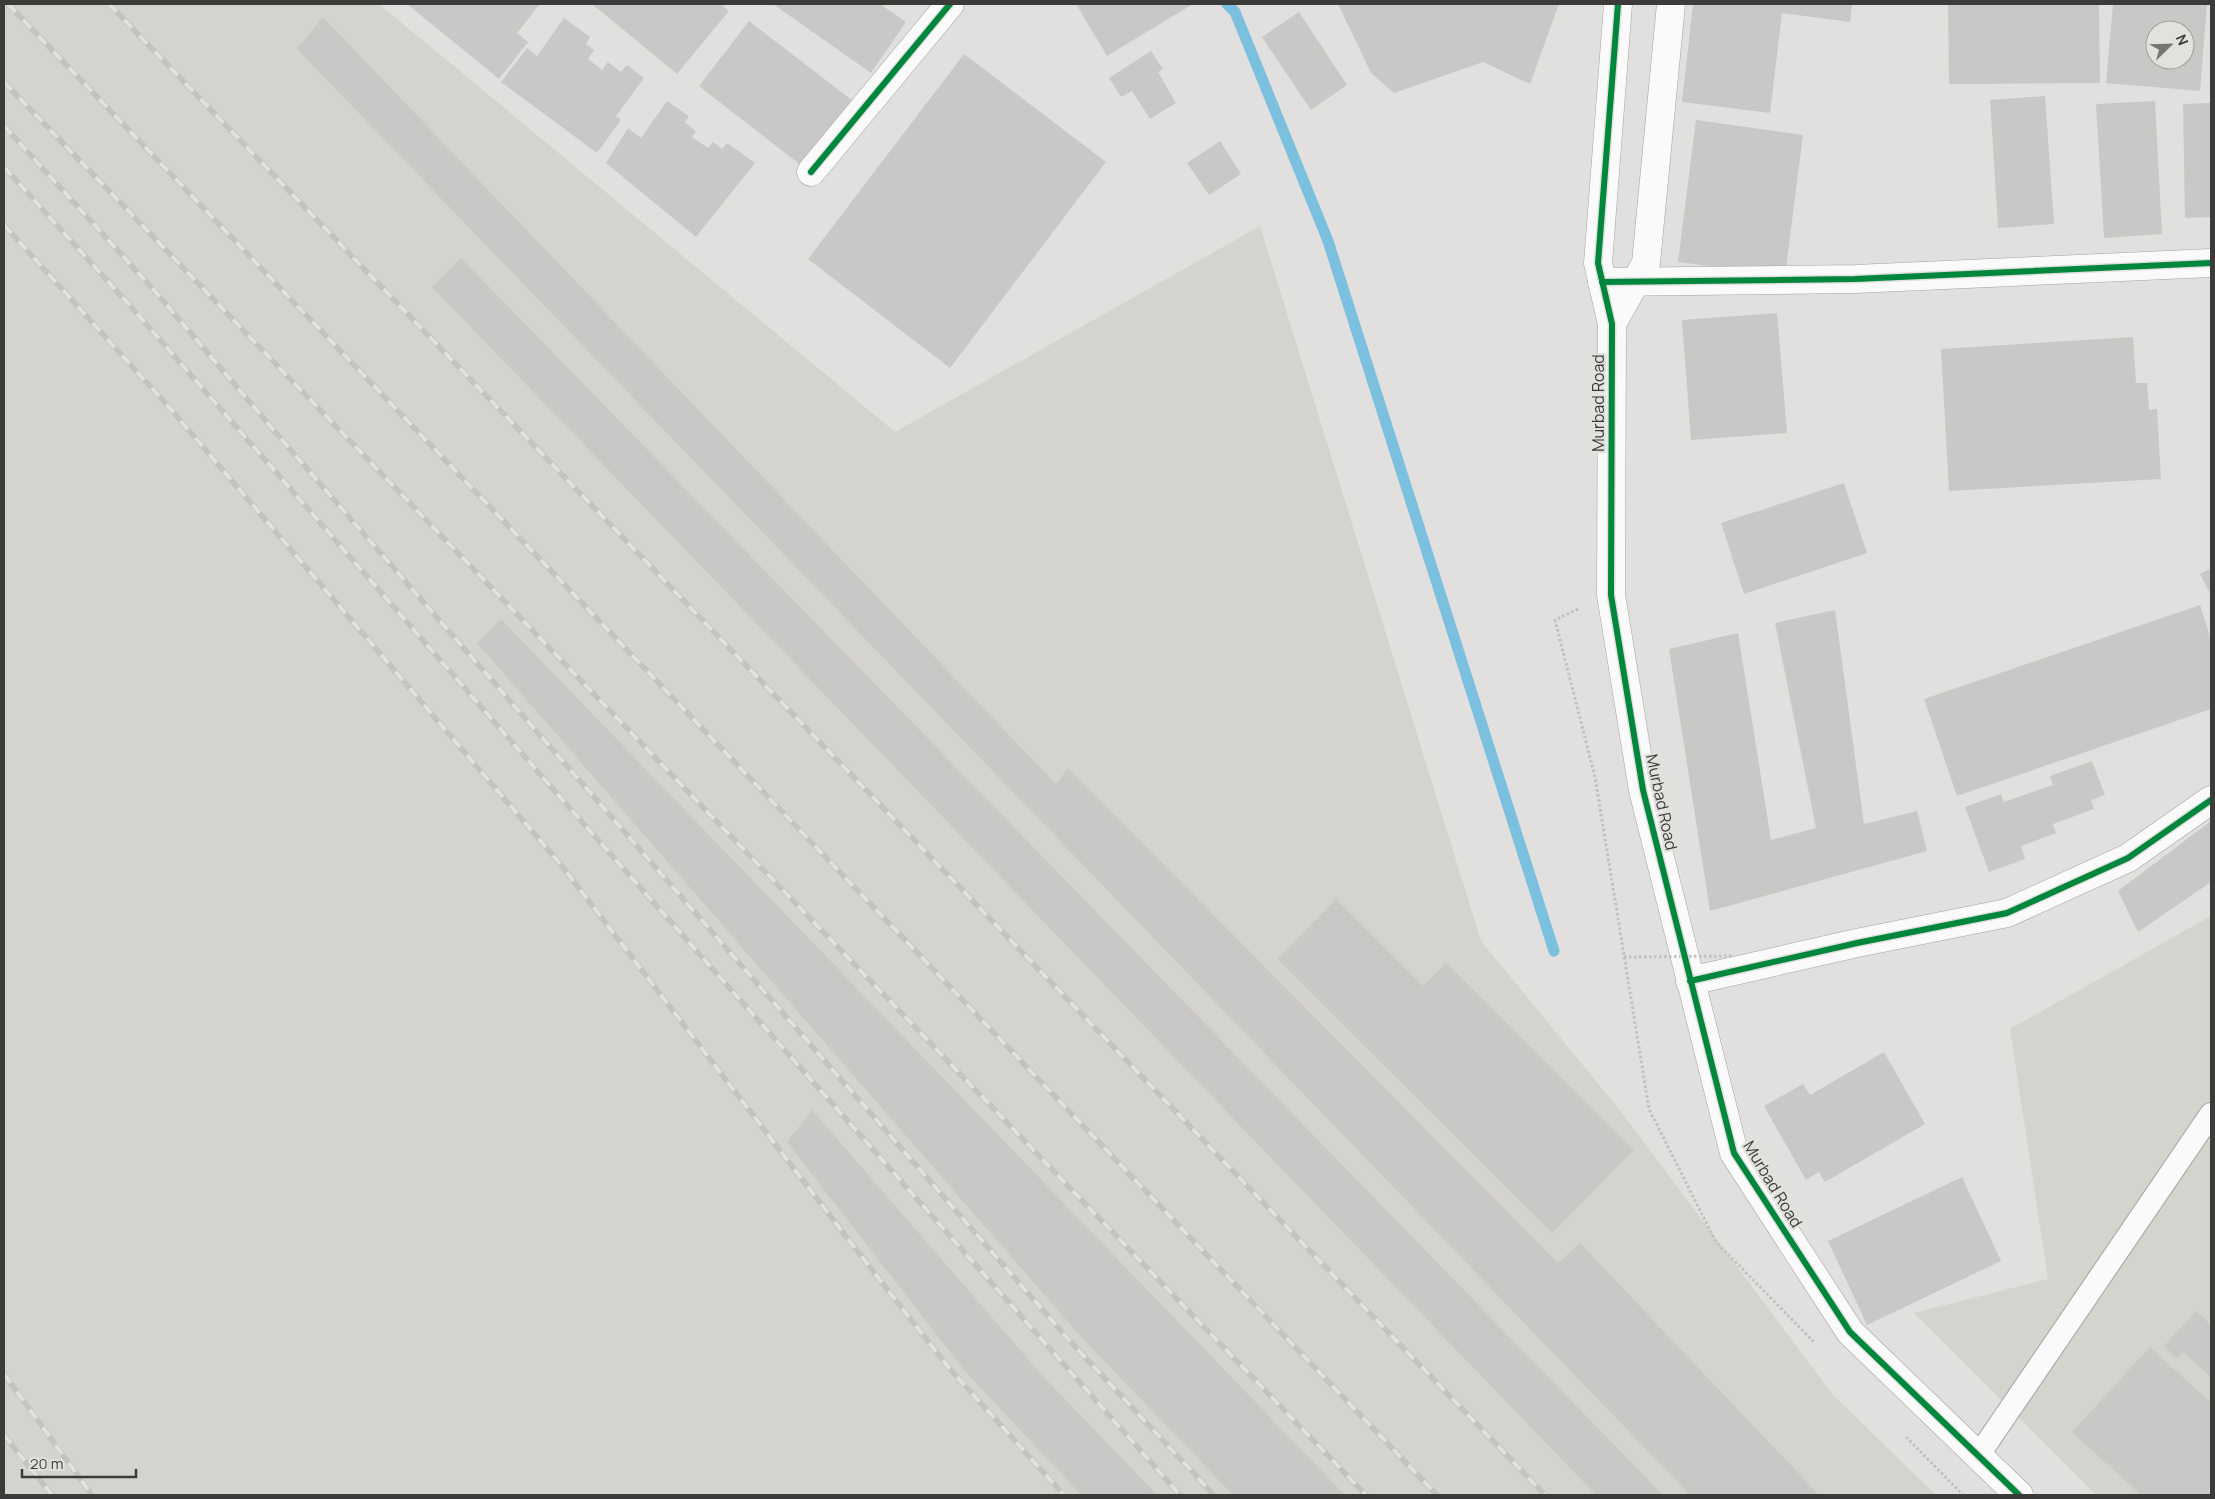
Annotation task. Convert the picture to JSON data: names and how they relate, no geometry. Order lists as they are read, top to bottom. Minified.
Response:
{"streets":{"street":["Murbad Road"]},"scale_bar":"20 m","north":"top right"}
